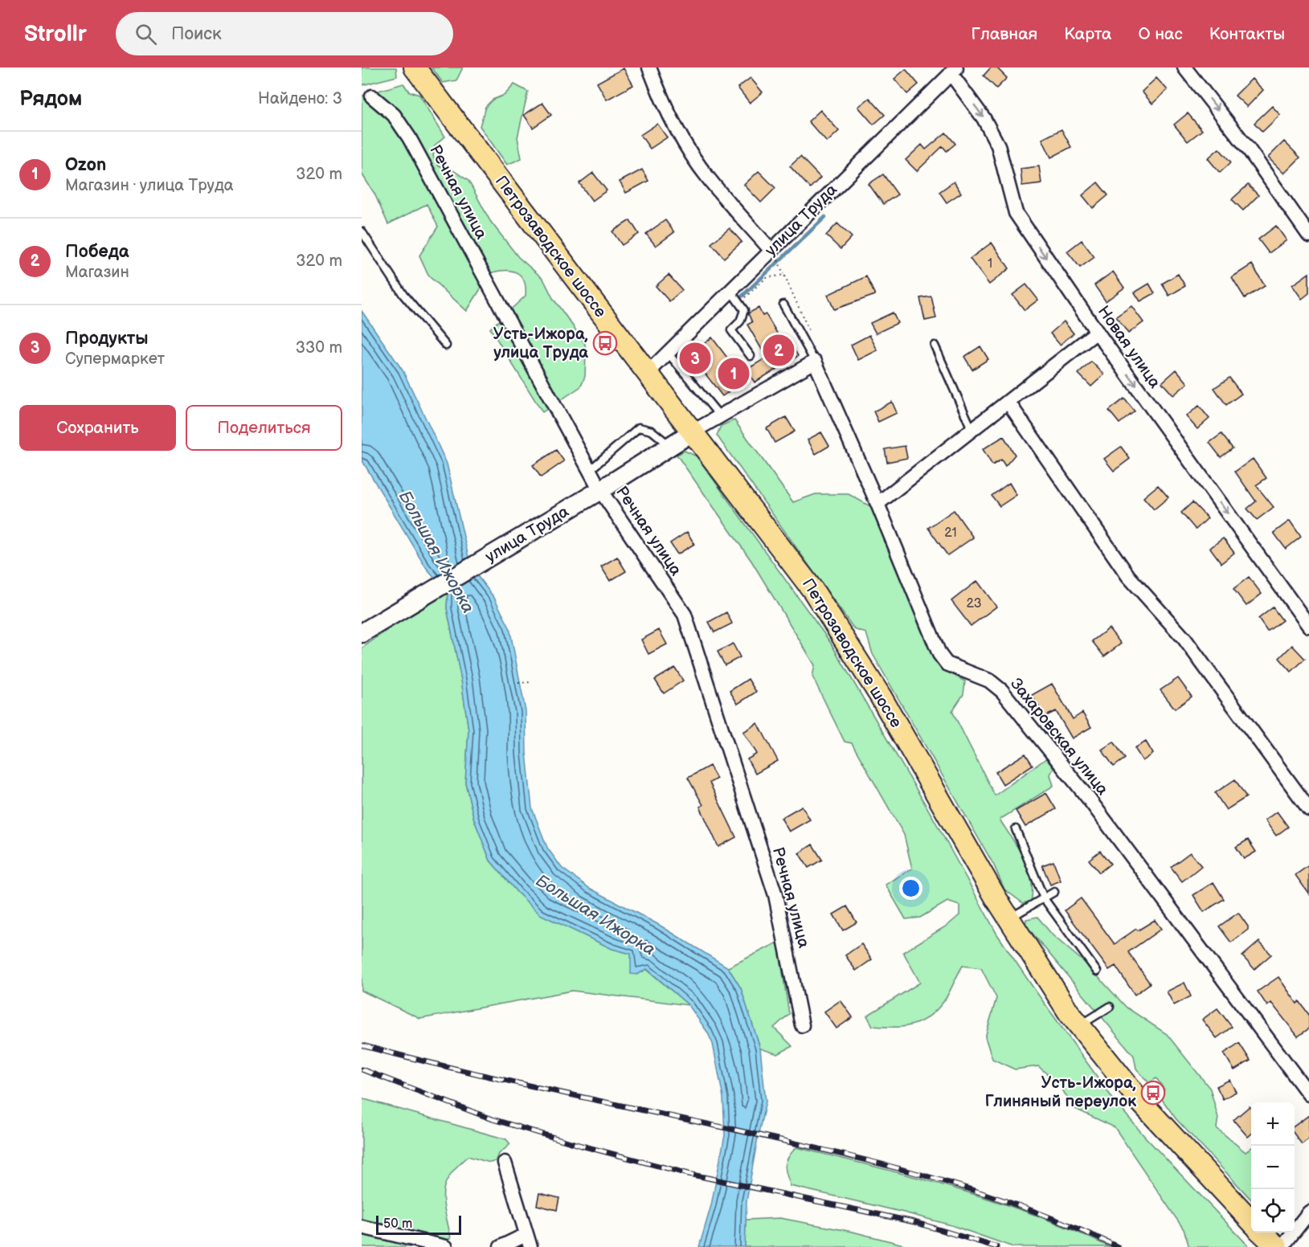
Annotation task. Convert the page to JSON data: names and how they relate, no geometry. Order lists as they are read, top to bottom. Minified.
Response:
{"streets":{"main road":["улица Труда","Петрозаводское шоссе"],"street":["Речная улица","Новая улица","Захаровская улица"]},"crossings":[["Речная улица","улица Труда"],["улица Труда","Петрозаводское шоссе"],["улица Труда","Новая улица"]],"water":["Большая Ижорка"],"places":{"bus stop":["Усть-Ижора, улица Труда","Усть-Ижора, Глиняный переулок"]},"house_numbers":["1","21","23"],"scale_bar":"50 m","page":{"header":"Strollr","search":"Поиск","nav":["Главная","Карта","О нас","Контакты"],"heading":["Рядом","Найдено: 3"],"list":[{"mark":"1","name":"Ozon","note":"Магазин · улица Труда","value":"320 m"},{"mark":"2","name":"Победа","note":"Магазин","value":"320 m"},{"mark":"3","name":"Продукты","note":"Супермаркет","value":"330 m"}],"pins":["2","3","1"],"buttons":["Сохранить","Поделиться"],"map_buttons":["+","−"],"scale":"50 m"}}
